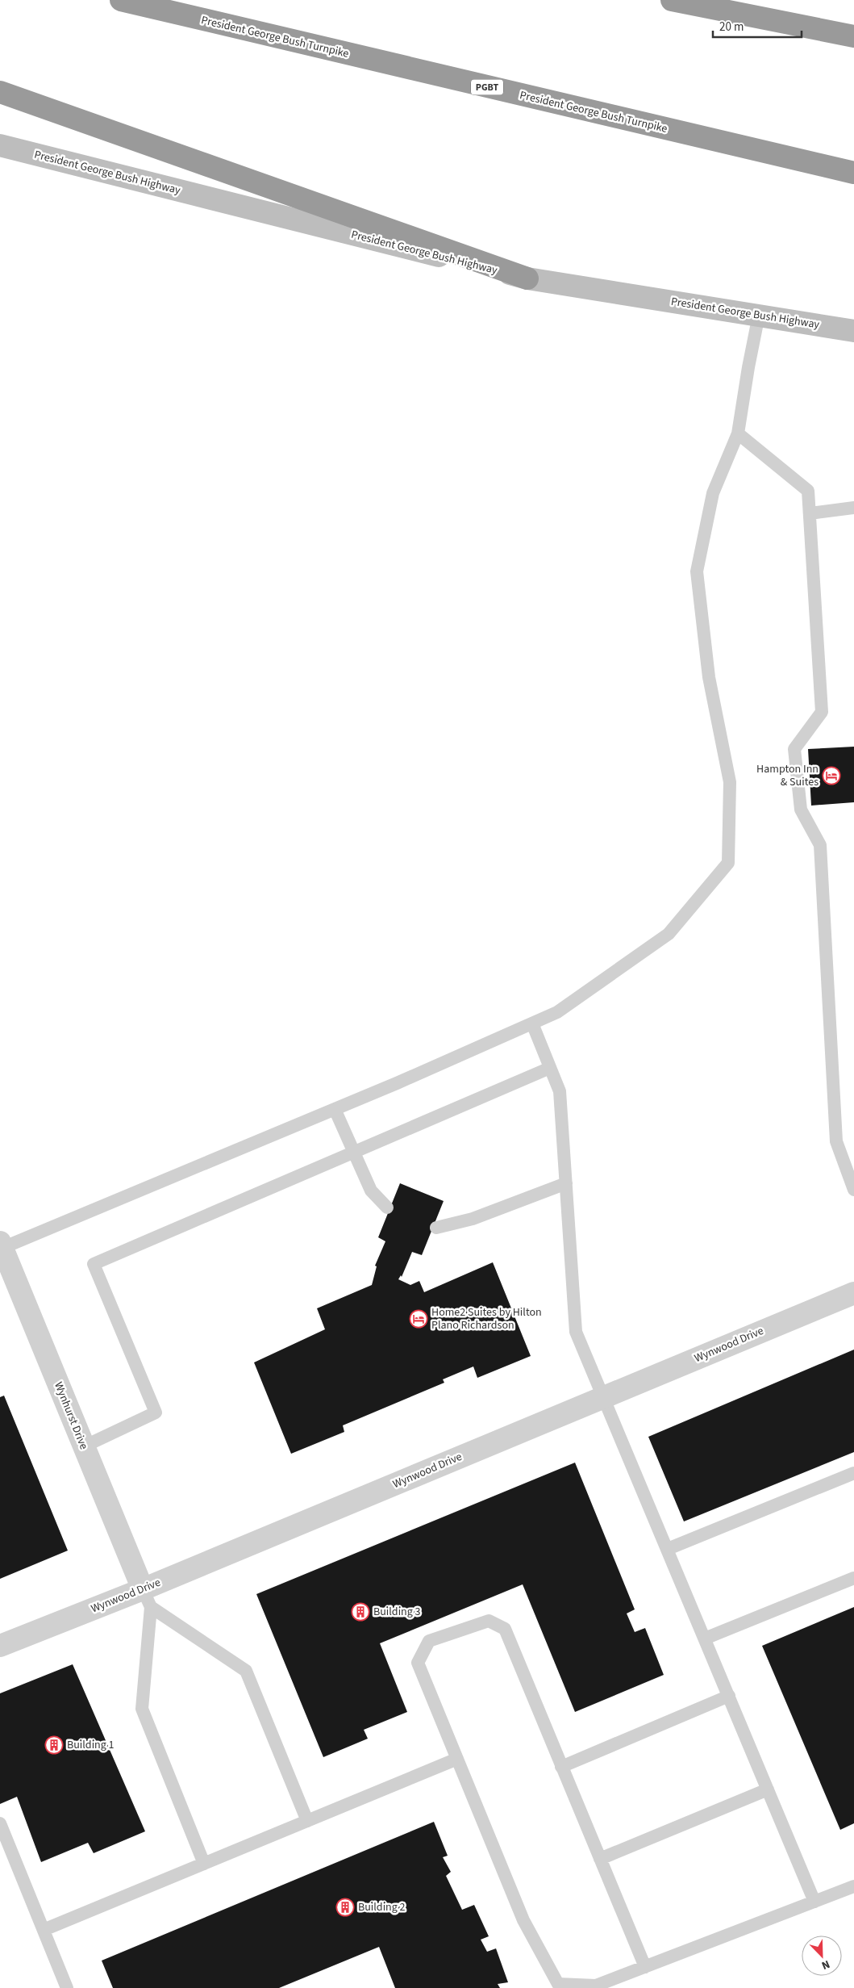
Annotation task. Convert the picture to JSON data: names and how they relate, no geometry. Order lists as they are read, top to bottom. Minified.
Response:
{"streets":{"highway":["President George Bush Turnpike","PGBT"],"main road":["President George Bush Highway"],"street":["Wynwood Drive","Wynhurst Drive"]},"crossings":[["Wynwood Drive","Wynhurst Drive"]],"places":{"hotel":["Hampton Inn & Suites","Home2 Suites by Hilton Plano Richardson"],"building":["Building 3","Building 1","Building 2"]},"scale_bar":"20 m","north":"bottom right"}
